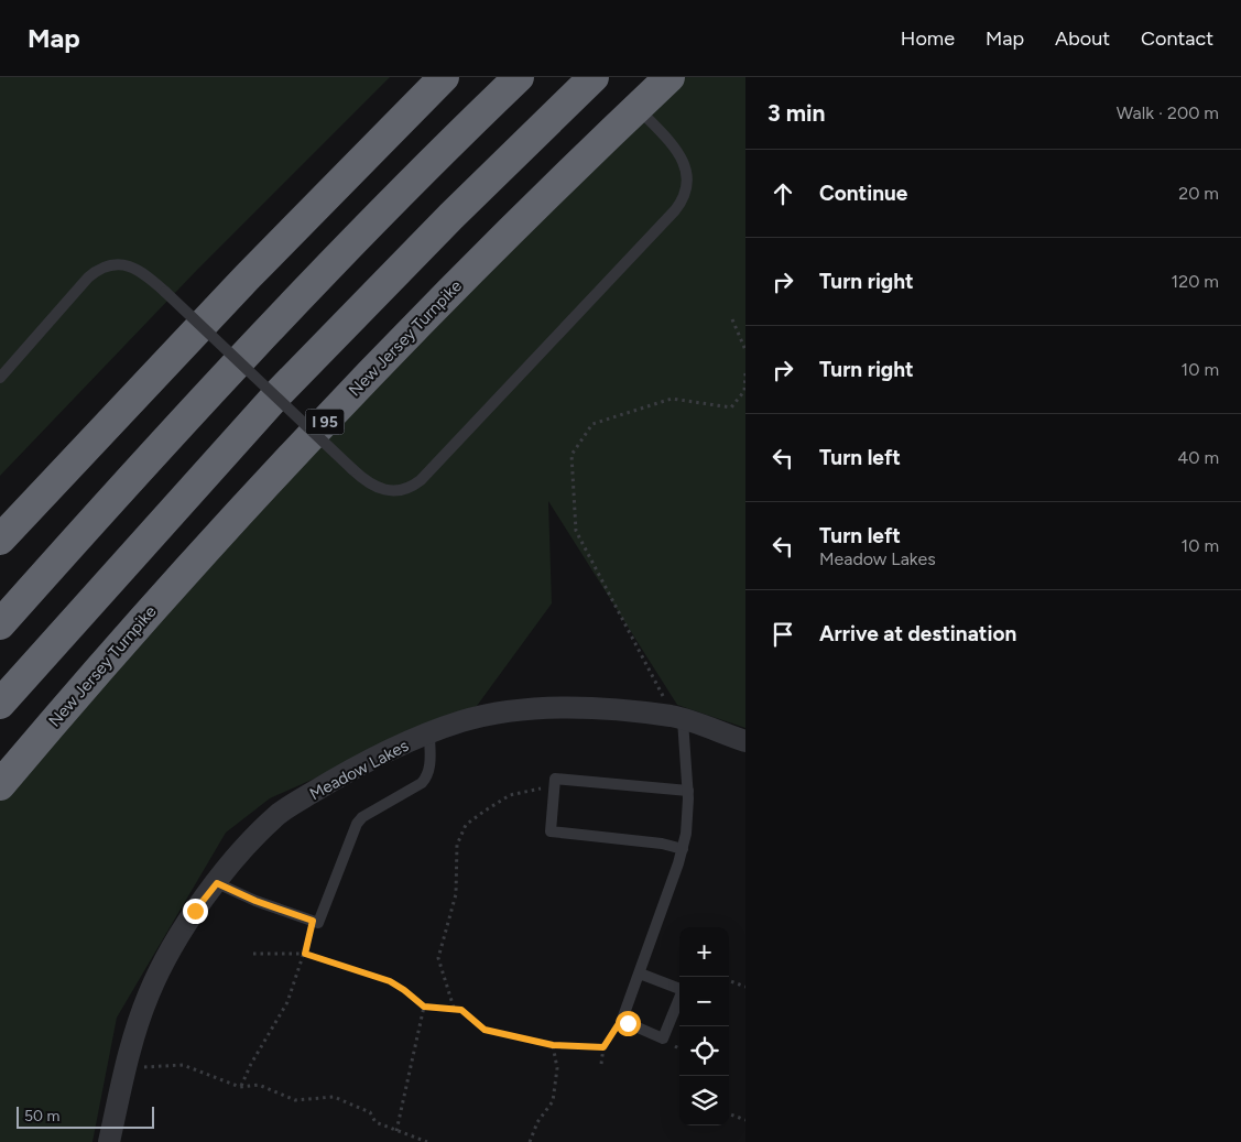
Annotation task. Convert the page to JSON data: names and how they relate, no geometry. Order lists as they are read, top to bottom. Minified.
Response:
{"streets":{"highway":["New Jersey Turnpike","I 95"],"street":["Meadow Lakes"]},"scale_bar":"50 m","page":{"header":"Map","nav":["Home","Map","About","Contact"],"heading":["3 min","Walk · 200 m"],"list":[["Continue","20 m"],["Turn right","120 m"],["Turn right","10 m"],["Turn left","40 m"],["Turn left","Meadow Lakes","10 m"],"Arrive at destination"],"map_buttons":["+","−"],"scale":"50 m"}}
